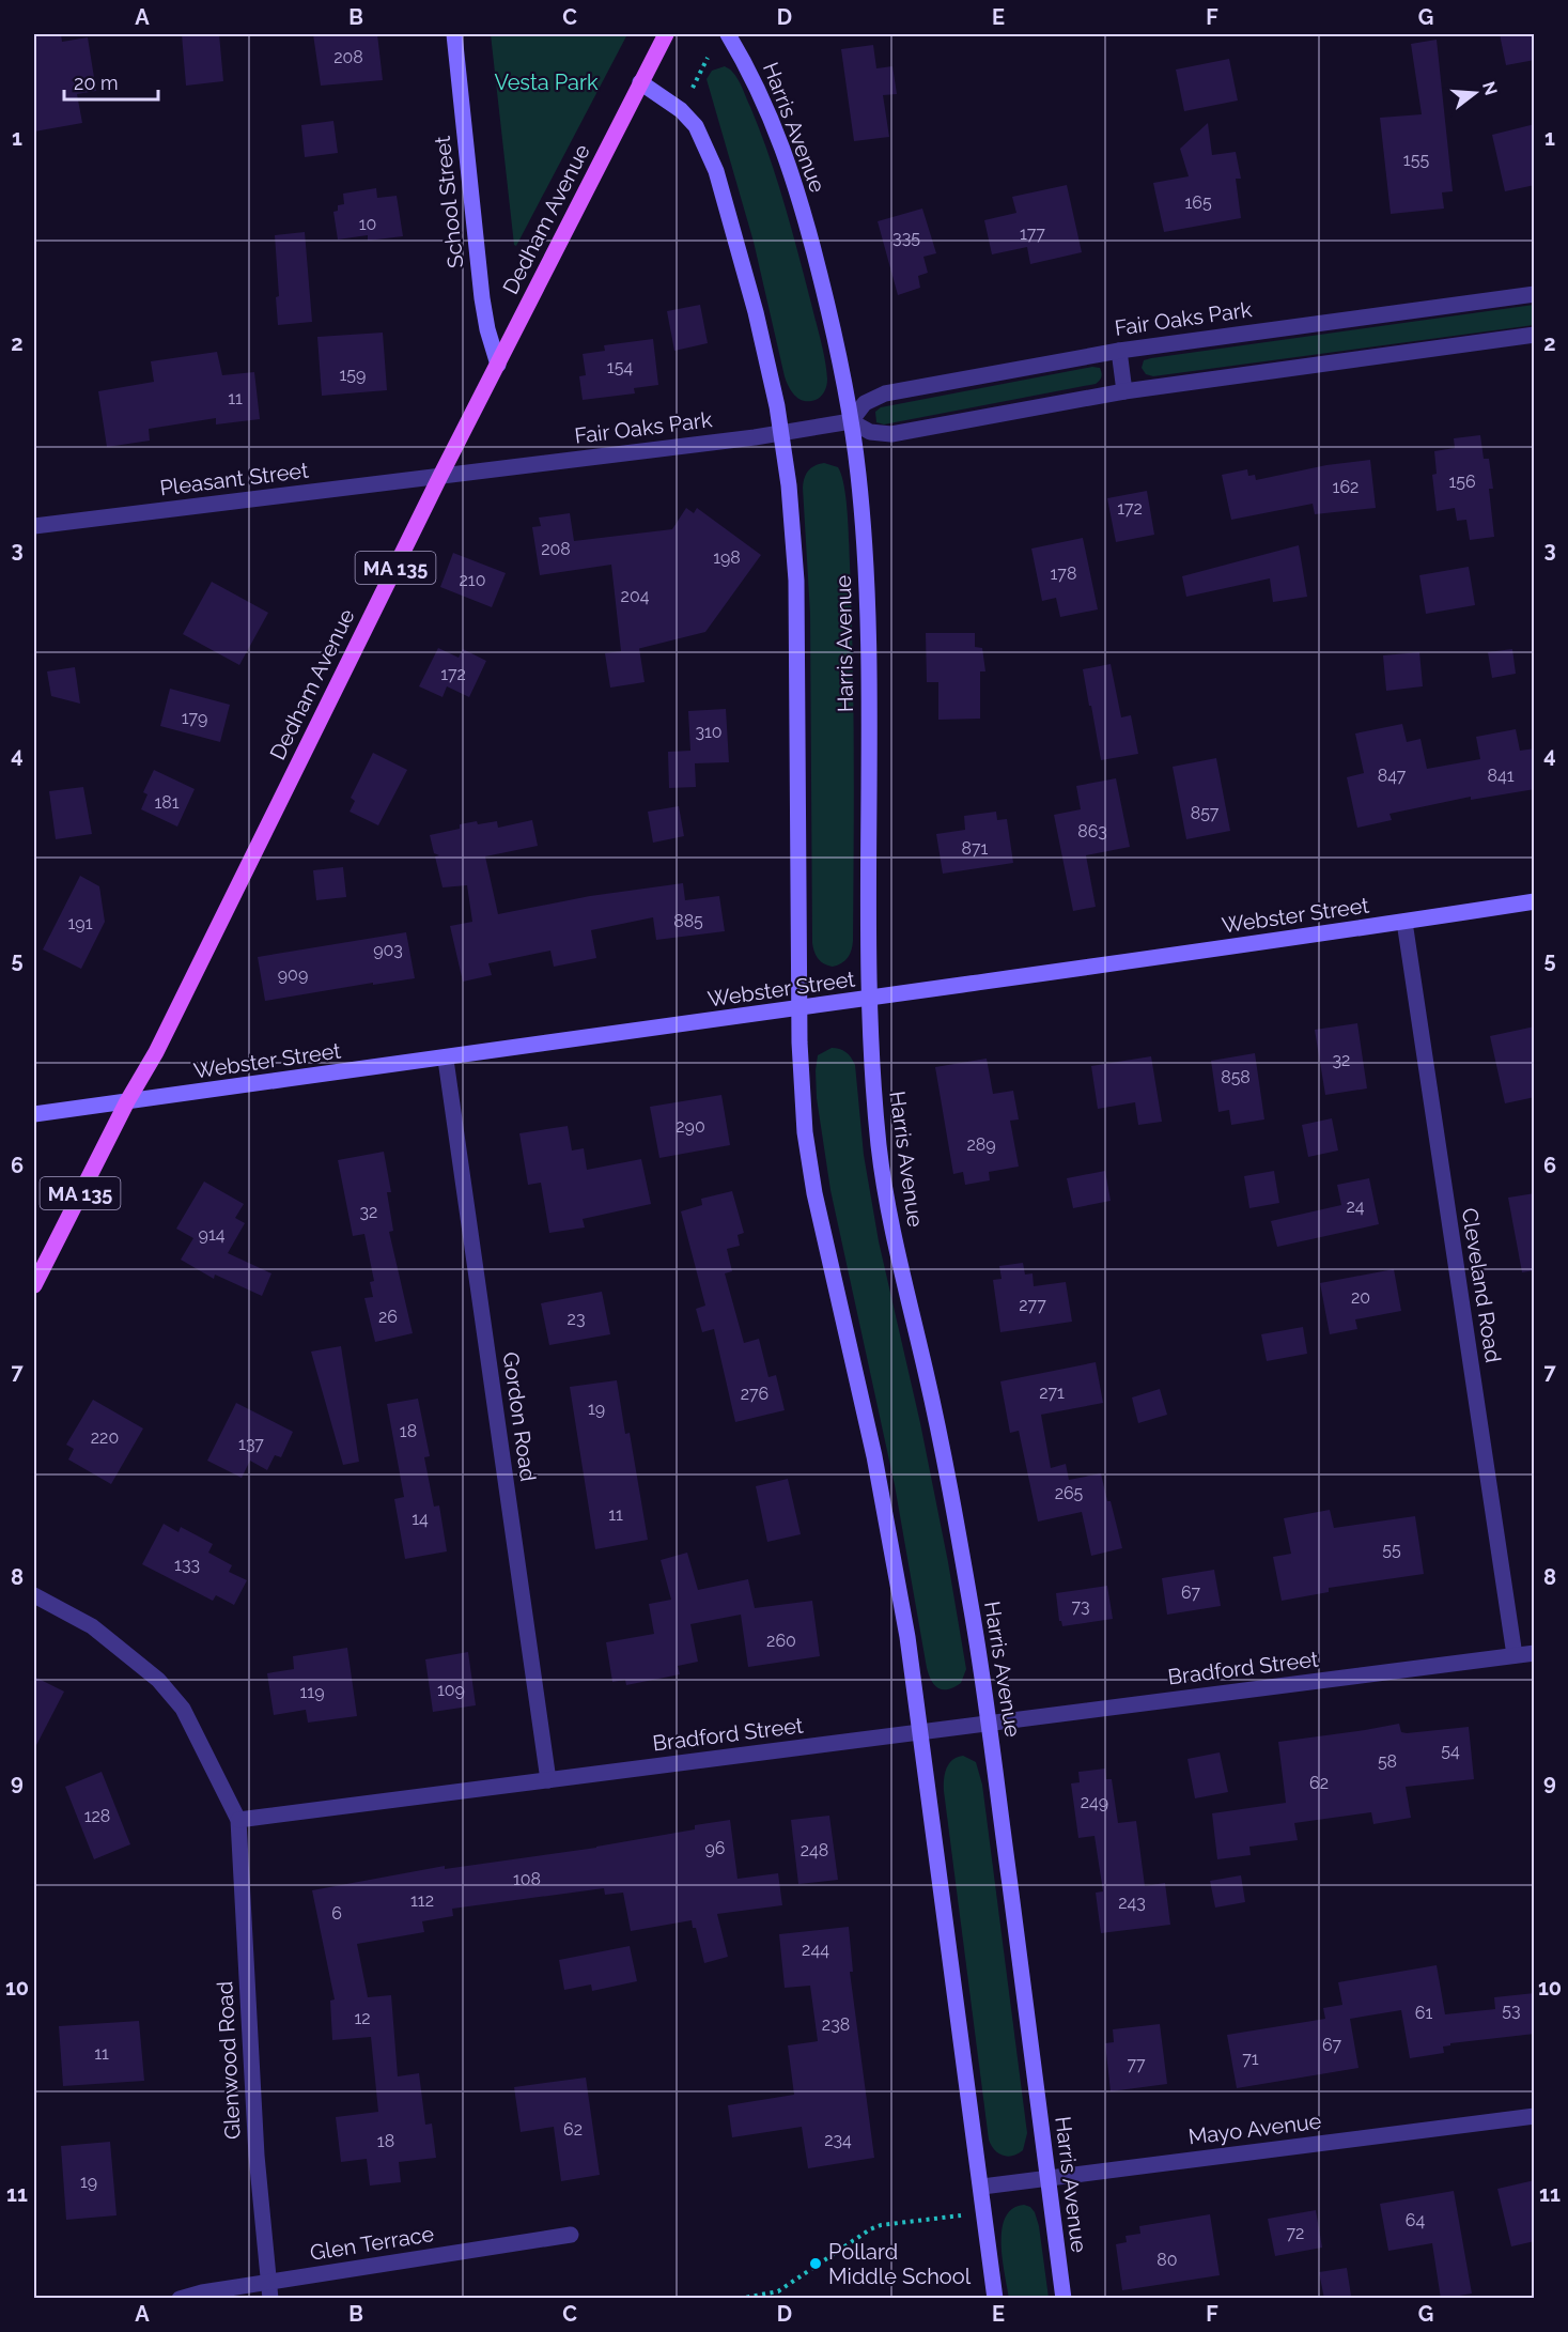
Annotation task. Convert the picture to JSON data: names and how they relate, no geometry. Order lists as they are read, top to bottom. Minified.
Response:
{"streets":{"main road":["Dedham Avenue","MA 135"],"street":["Harris Avenue","School Street","Fair Oaks Park","Pleasant Street","Webster Street","Cleveland Road","Gordon Road","Bradford Street","Glenwood Road","Mayo Avenue","Glen Terrace"]},"crossings":[["Harris Avenue","Fair Oaks Park"],["Harris Avenue","Webster Street"],["Harris Avenue","Bradford Street"],["Harris Avenue","Mayo Avenue"],["School Street","Dedham Avenue"],["Dedham Avenue","Fair Oaks Park"],["Dedham Avenue","Pleasant Street"],["Dedham Avenue","Webster Street"],["Fair Oaks Park","Pleasant Street"],["Webster Street","Cleveland Road"],["Webster Street","Gordon Road"],["Cleveland Road","Bradford Street"],["Gordon Road","Bradford Street"],["Bradford Street","Glenwood Road"],["Glenwood Road","Glen Terrace"]],"parks":["Vesta Park"],"places":["Pollard Middle School"],"house_numbers":["208","155","165","10","177","335","154","159","11","156","162","172","208","198","178","210","204","172","179","310","847","841","181","857","863","871","885","191","903","909","32","858","290","289","24","32","914","20","277","26","23","271","276","19","18","220","137","265","11","14","55","133","67","73","260","109","119","54","58","62","249","128","96","248","108","112","243","6","244","53","61","12","238","67","11","71","77","62","234","18","19","64","72","80"],"scale_bar":"20 m","north":"right","grid":{"columns":["A","B","C","D","E","F","G"],"rows":["1","2","3","4","5","6","7","8","9","10","11"]}}
